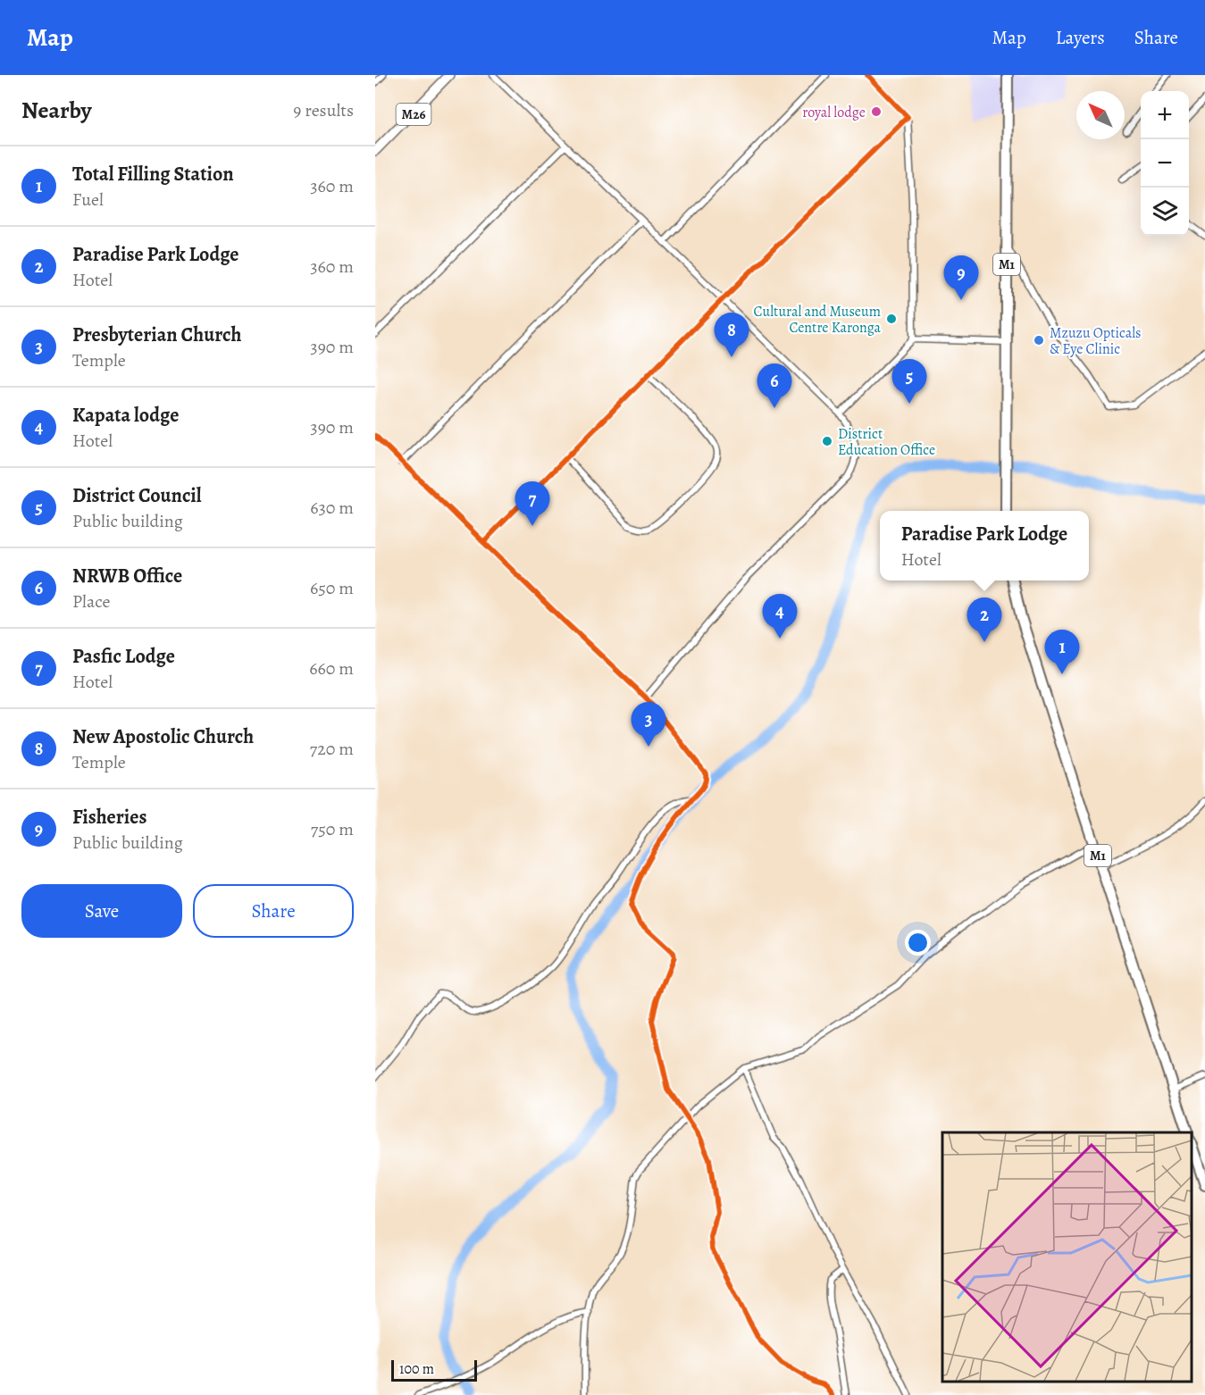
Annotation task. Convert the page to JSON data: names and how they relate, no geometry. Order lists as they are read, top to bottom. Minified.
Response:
{"streets":{"highway":["M1"],"main road":["M26"]},"places":["royal lodge","Cultural and Museum Centre Karonga","Mzuzu Opticals & Eye Clinic","District Education Office"],"scale_bar":"100 m","north":"top left","page":{"header":"Map","nav":["Map","Layers","Share"],"heading":["Nearby","9 results"],"map_buttons":["+","−"],"list":[{"mark":"1","name":"Total Filling Station","note":"Fuel","value":"360 m"},{"mark":"2","name":"Paradise Park Lodge","note":"Hotel","value":"360 m"},{"mark":"3","name":"Presbyterian Church","note":"Temple","value":"390 m"},{"mark":"4","name":"Kapata lodge","note":"Hotel","value":"390 m"},{"mark":"5","name":"District Council","note":"Public building","value":"630 m"},{"mark":"6","name":"NRWB Office","note":"Place","value":"650 m"},{"mark":"7","name":"Pasfic Lodge","note":"Hotel","value":"660 m"},{"mark":"8","name":"New Apostolic Church","note":"Temple","value":"720 m"},{"mark":"9","name":"Fisheries","note":"Public building","value":"750 m"}],"pins":["9","8","5","6","7","4","2","1","3"],"popup":["Paradise Park Lodge","Hotel"],"buttons":["Save","Share"],"scale":"100 m"}}
